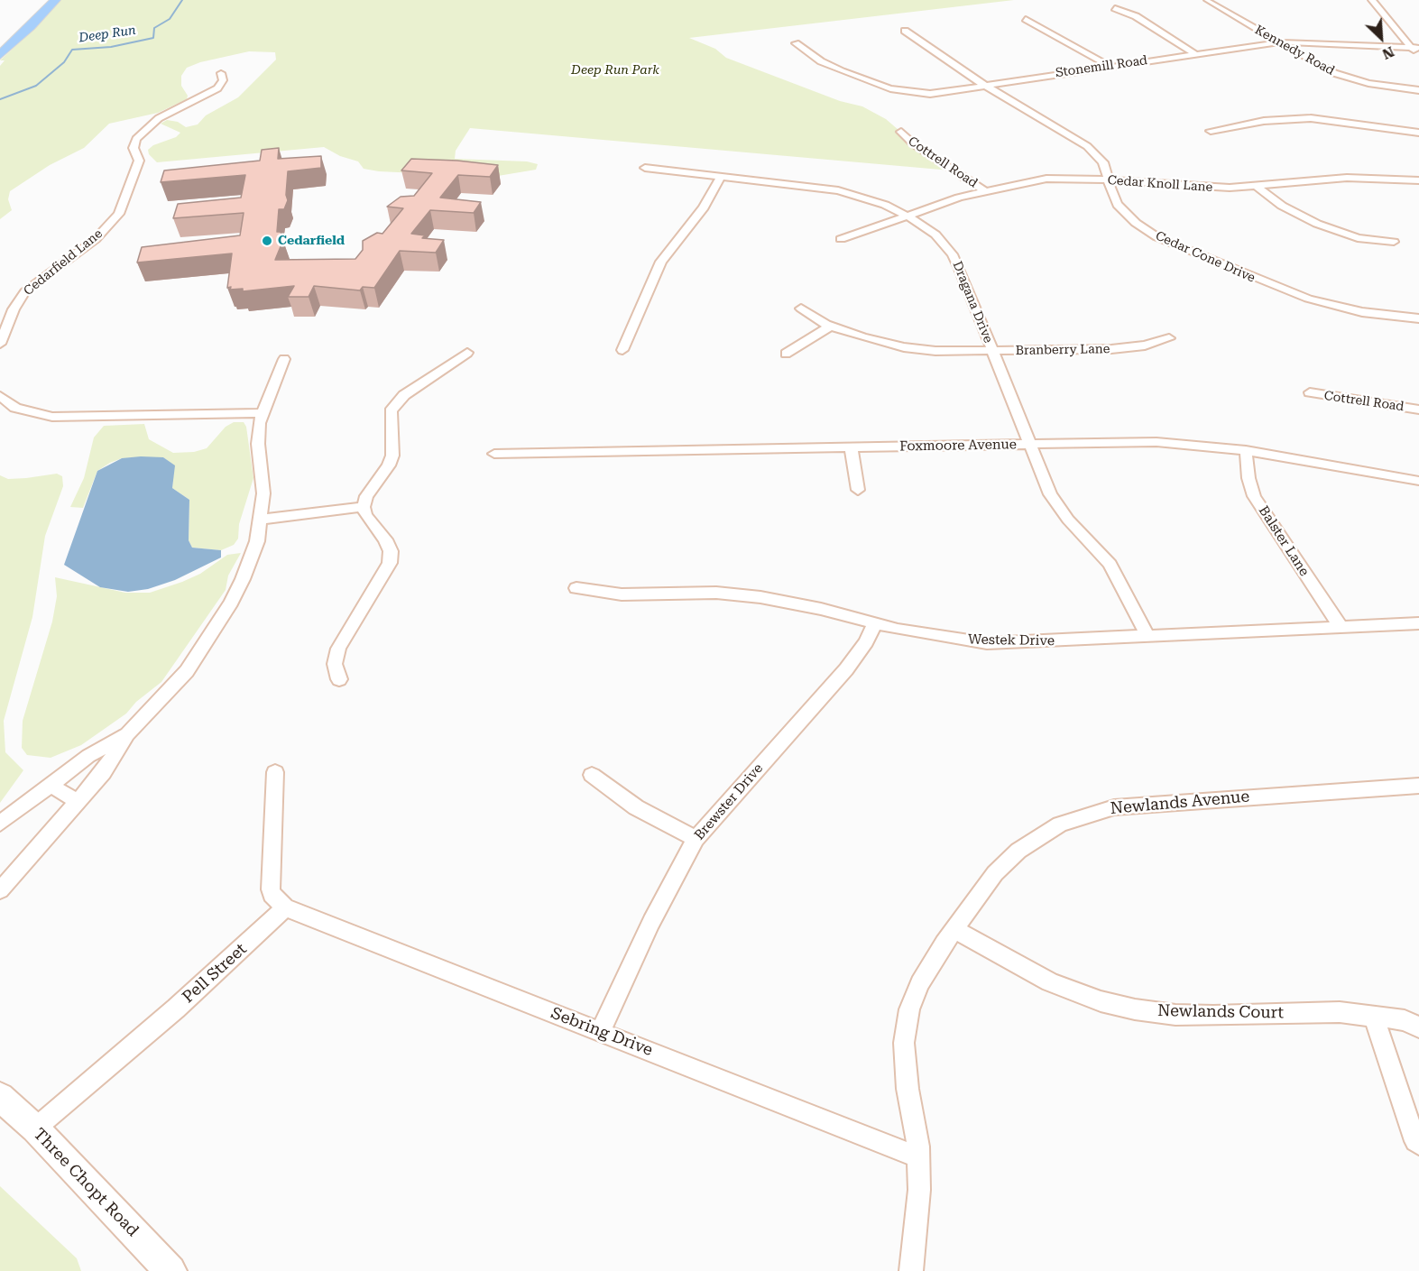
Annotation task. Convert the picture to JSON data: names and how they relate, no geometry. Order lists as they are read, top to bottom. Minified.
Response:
{"streets":{"main road":["Three Chopt Road"],"street":["Kennedy Road","Stonemill Road","Cottrell Road","Cedar Knoll Lane","Cedar Cone Drive","Cedarfield Lane","Dragana Drive","Branberry Lane","Foxmoore Avenue","Balster Lane","Westek Drive","Brewster Drive","Newlands Avenue","Pell Street","Newlands Court","Sebring Drive"]},"crossings":[["Kennedy Road","Stonemill Road"],["Stonemill Road","Cedar Cone Drive"],["Cottrell Road","Cedar Knoll Lane"],["Cedar Knoll Lane","Cedar Cone Drive"],["Cedar Knoll Lane","Dragana Drive"],["Dragana Drive","Branberry Lane"],["Dragana Drive","Foxmoore Avenue"],["Dragana Drive","Westek Drive"],["Foxmoore Avenue","Balster Lane"],["Balster Lane","Westek Drive"],["Westek Drive","Brewster Drive"],["Brewster Drive","Sebring Drive"],["Newlands Avenue","Newlands Court"],["Newlands Avenue","Sebring Drive"],["Pell Street","Sebring Drive"],["Pell Street","Three Chopt Road"]],"water":["Deep Run"],"parks":["Deep Run Park"],"places":["Cedarfield"],"north":"bottom right"}
